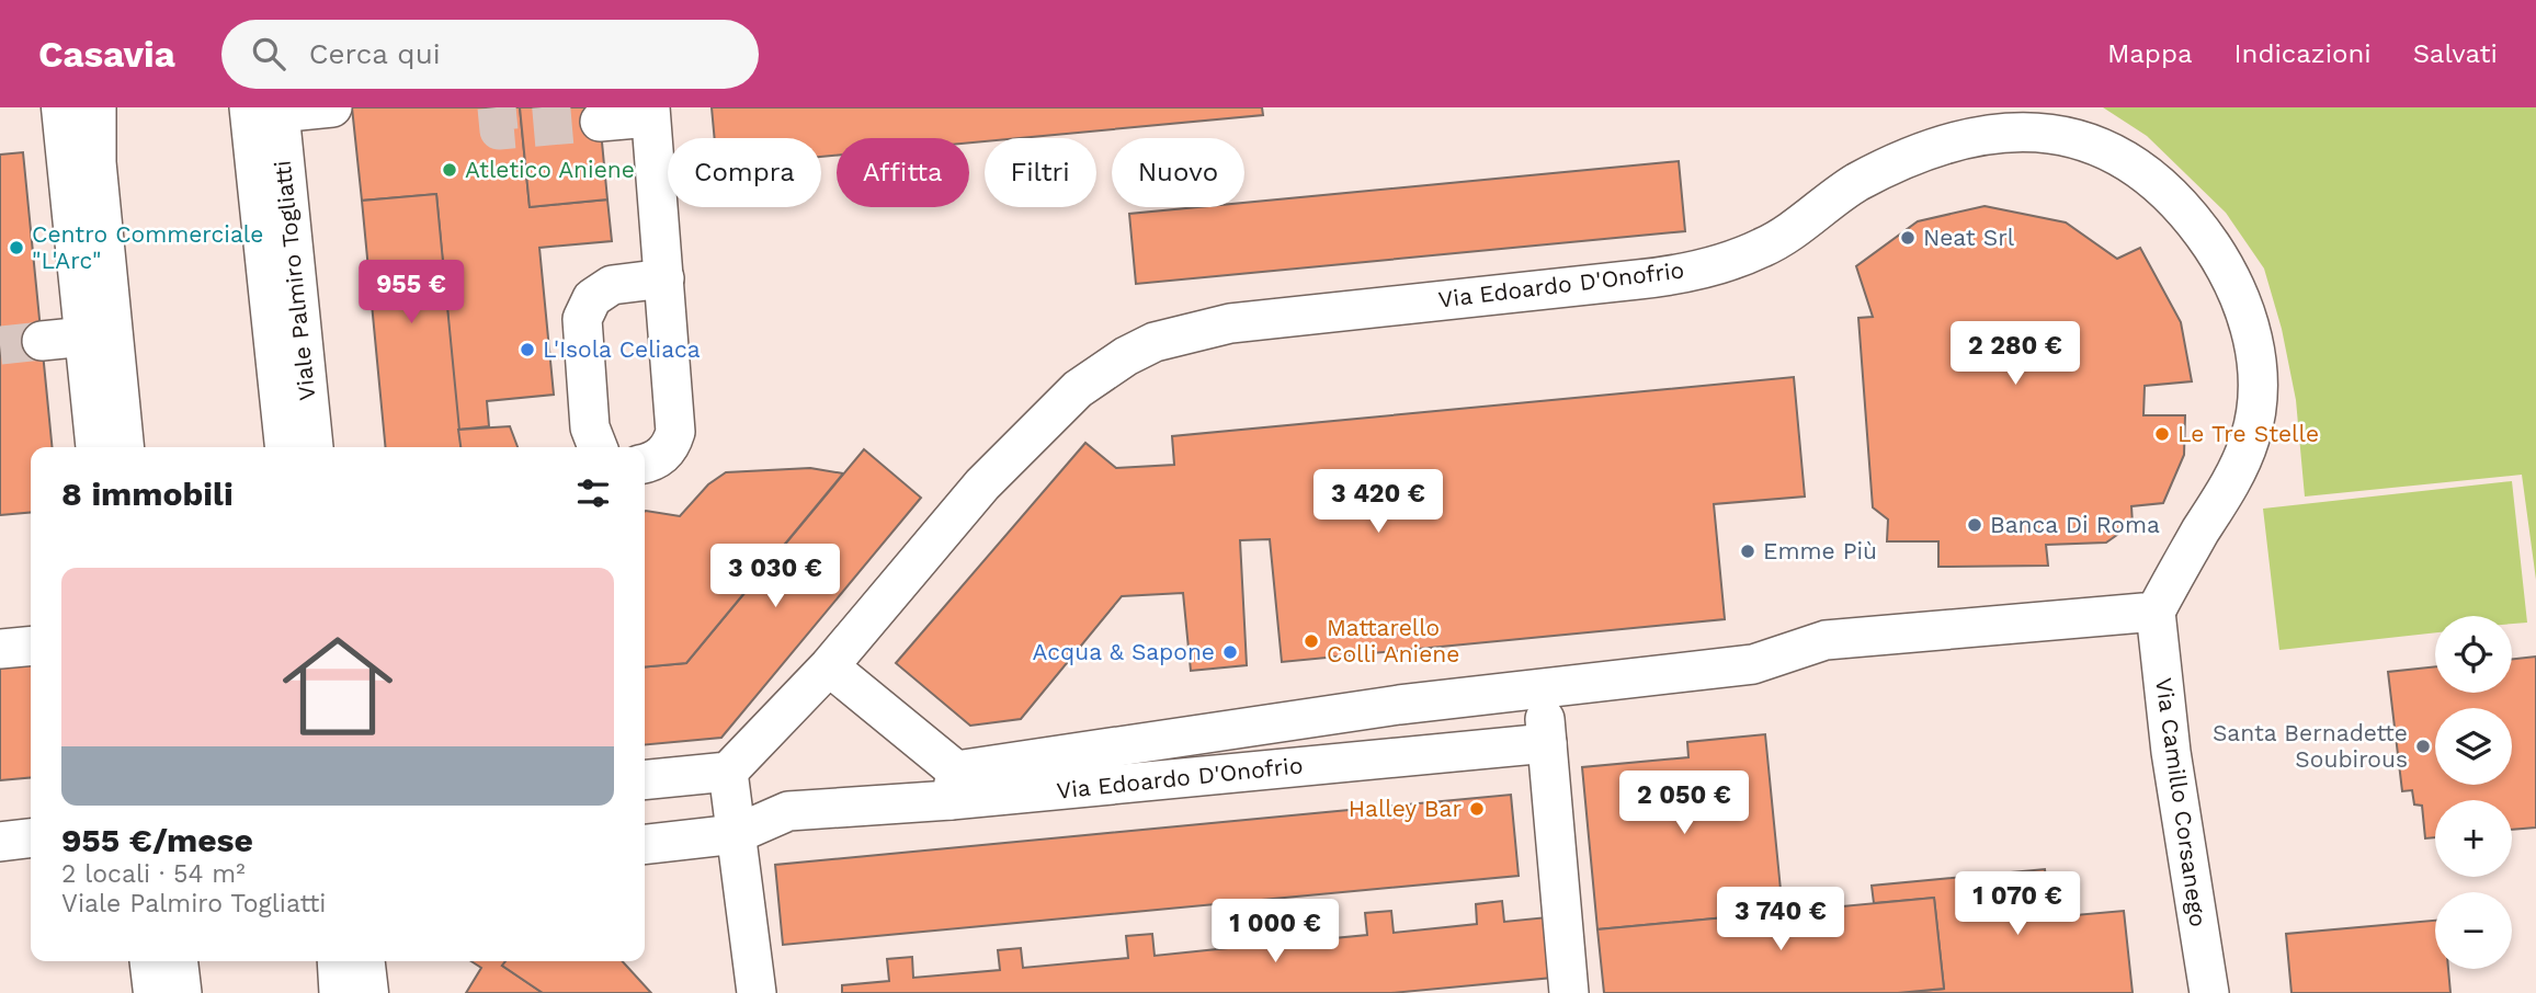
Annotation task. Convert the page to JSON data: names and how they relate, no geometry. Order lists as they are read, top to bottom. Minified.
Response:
{"streets":{"main road":["Viale Palmiro Togliatti"],"street":["Via Edoardo D'Onofrio","Via Camillo Corsanego"]},"crossings":[["Via Edoardo D'Onofrio","Via Camillo Corsanego"]],"places":["Atletico Aniene","Neat Srl","Centro Commerciale \"L'Arc\"","L'Isola Celiaca","Le Tre Stelle","Banca Di Roma","Emme Più","Mattarello Colli Aniene","Acqua & Sapone","Santa Bernadette Soubirous","Halley Bar"],"page":{"header":"Casavia","search":"Cerca qui","nav":["Mappa","Indicazioni","Salvati"],"chip":["Compra","Affitta","Filtri","Nuovo"],"price":["955 €","2 280 €","3 420 €","3 030 €","2 050 €","1 070 €","3 740 €","1 000 €"],"heading":"8 immobili","list":[{"name":"955 €/mese","note":"2 locali · 54 m² · Viale Palmiro Togliatti"}],"map_buttons":["+","−"]}}
